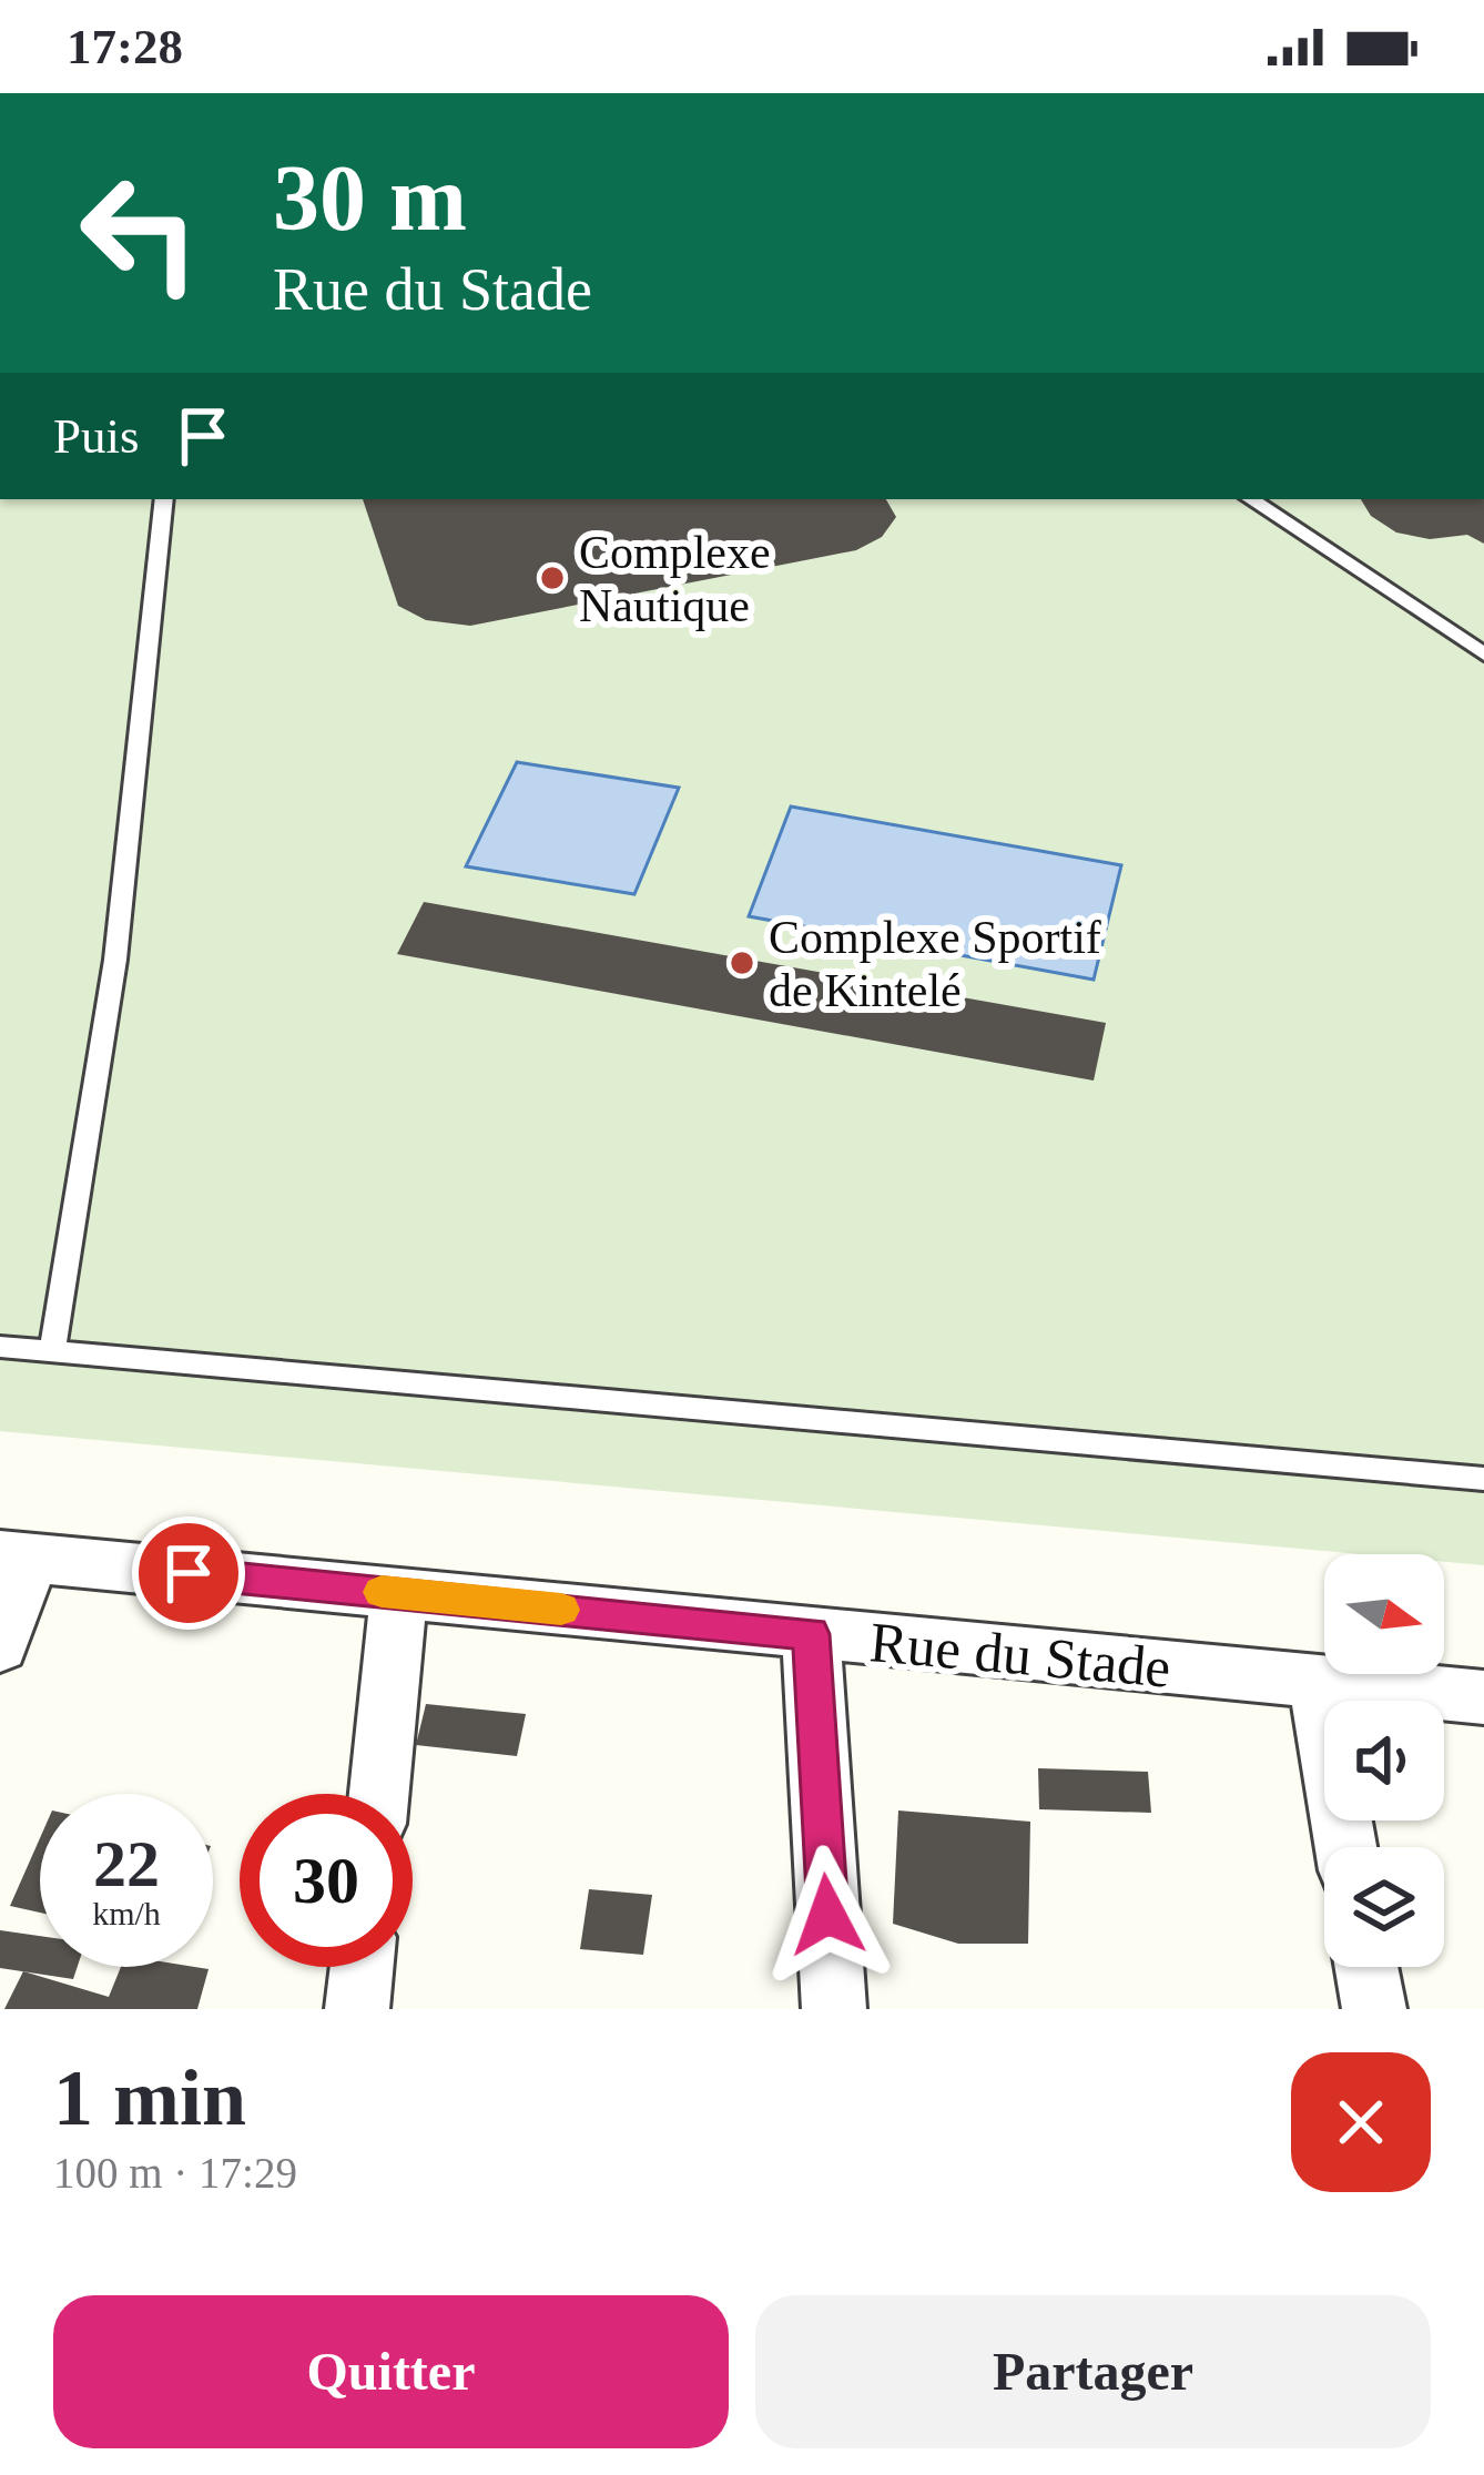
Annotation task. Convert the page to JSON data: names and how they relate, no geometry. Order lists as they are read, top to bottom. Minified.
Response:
{"streets":{"street":["Rue du Stade"]},"places":["Complexe Nautique","Complexe Sportif de Kintelé"],"north":"right","page":{"status":"17:28","turn":["30 m","Rue du Stade"],"then":"Puis","speed":"22 km/h","limit":"30","heading":["1 min","100 m · 17:29"],"buttons":["Quitter","Partager"]}}
